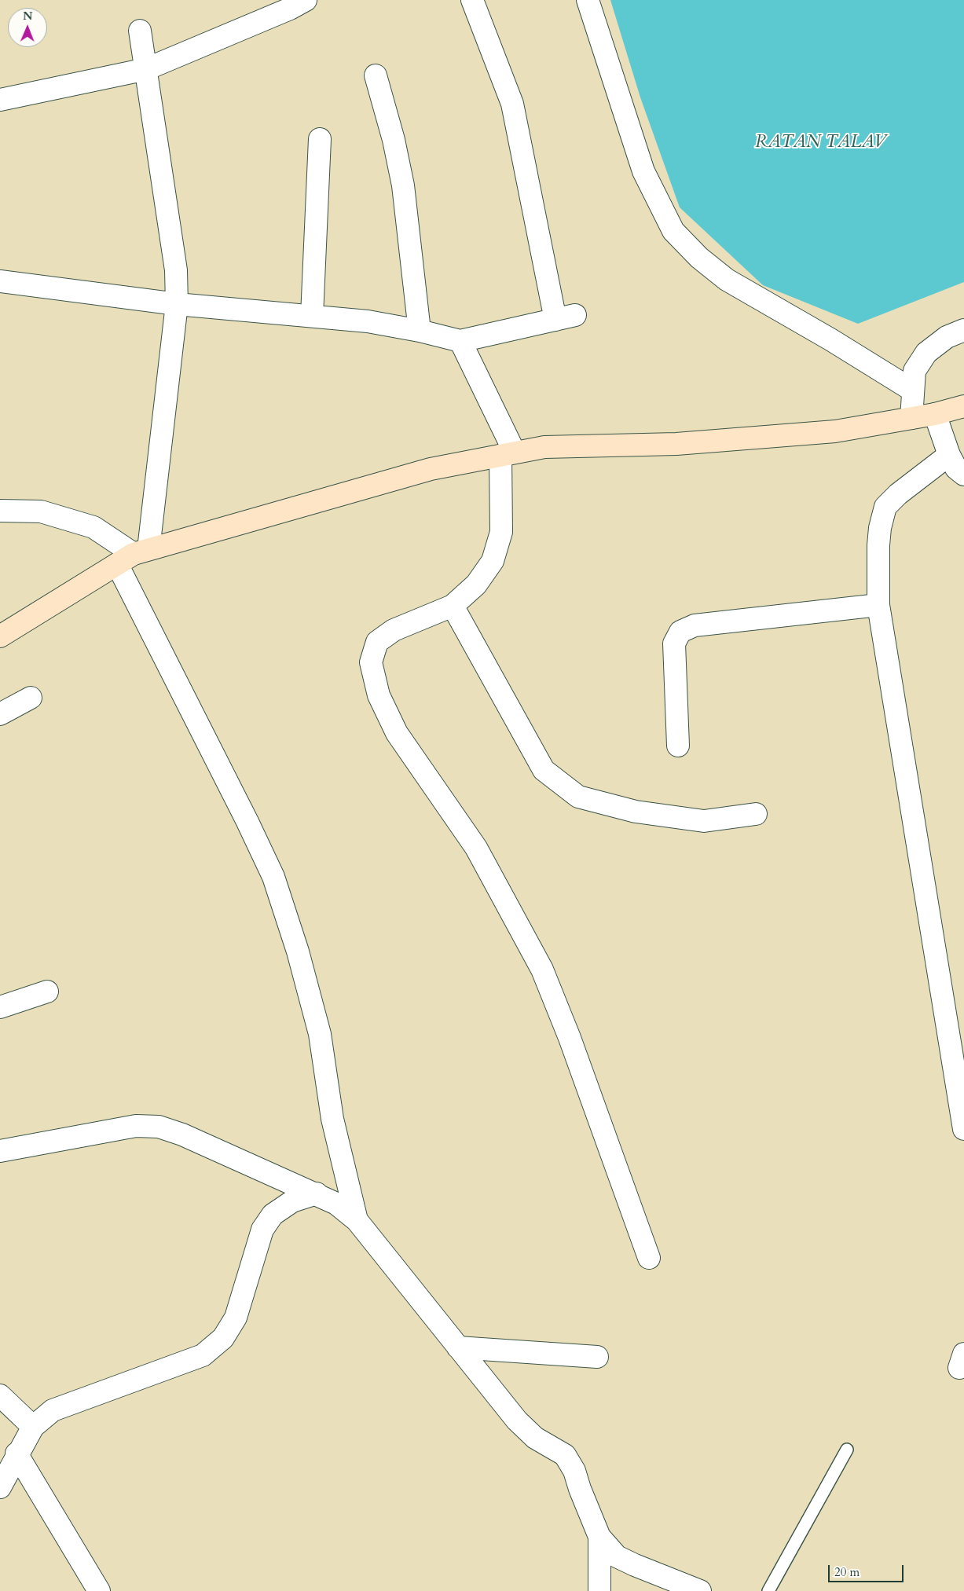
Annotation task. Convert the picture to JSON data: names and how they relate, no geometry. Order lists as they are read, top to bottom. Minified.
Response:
{"water":["RATAN TALAV"],"scale_bar":"20 m","north":"top"}
